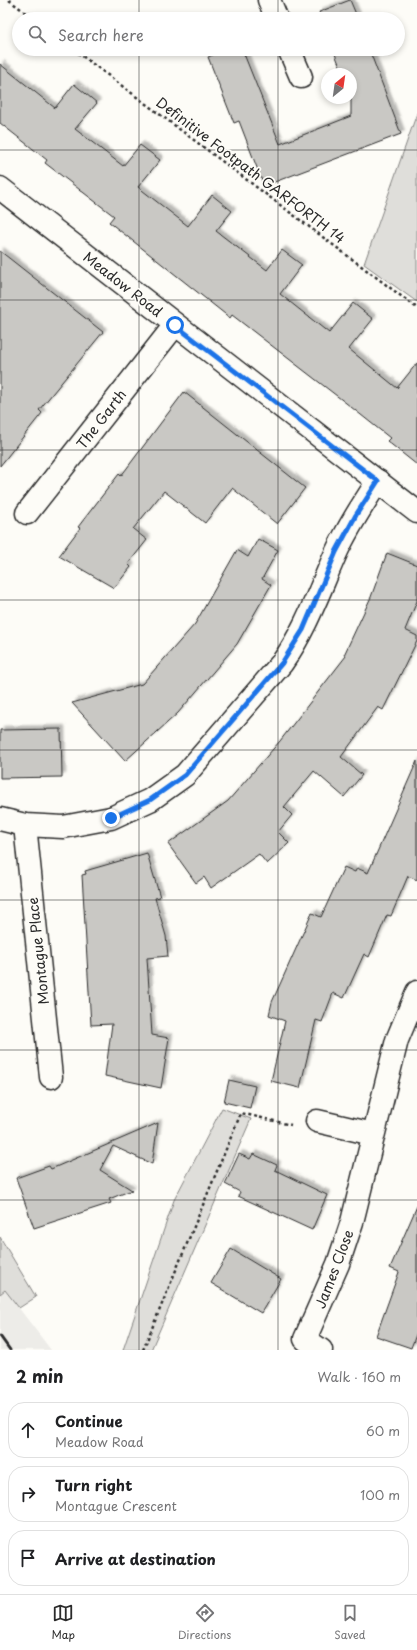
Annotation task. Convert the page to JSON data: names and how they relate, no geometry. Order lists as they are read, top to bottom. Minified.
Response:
{"streets":{"street":["Meadow Road","The Garth","Montague Place","James Close"],"path":["Definitive Footpath GARFORTH 14"]},"crossings":[["Meadow Road","The Garth"]],"north":"top right","page":{"search":"Search here","heading":["2 min","Walk · 160 m"],"list":[["Continue","Meadow Road","60 m"],["Turn right","Montague Crescent","100 m"],"Arrive at destination"],"nav":["Map","Directions","Saved"]}}
